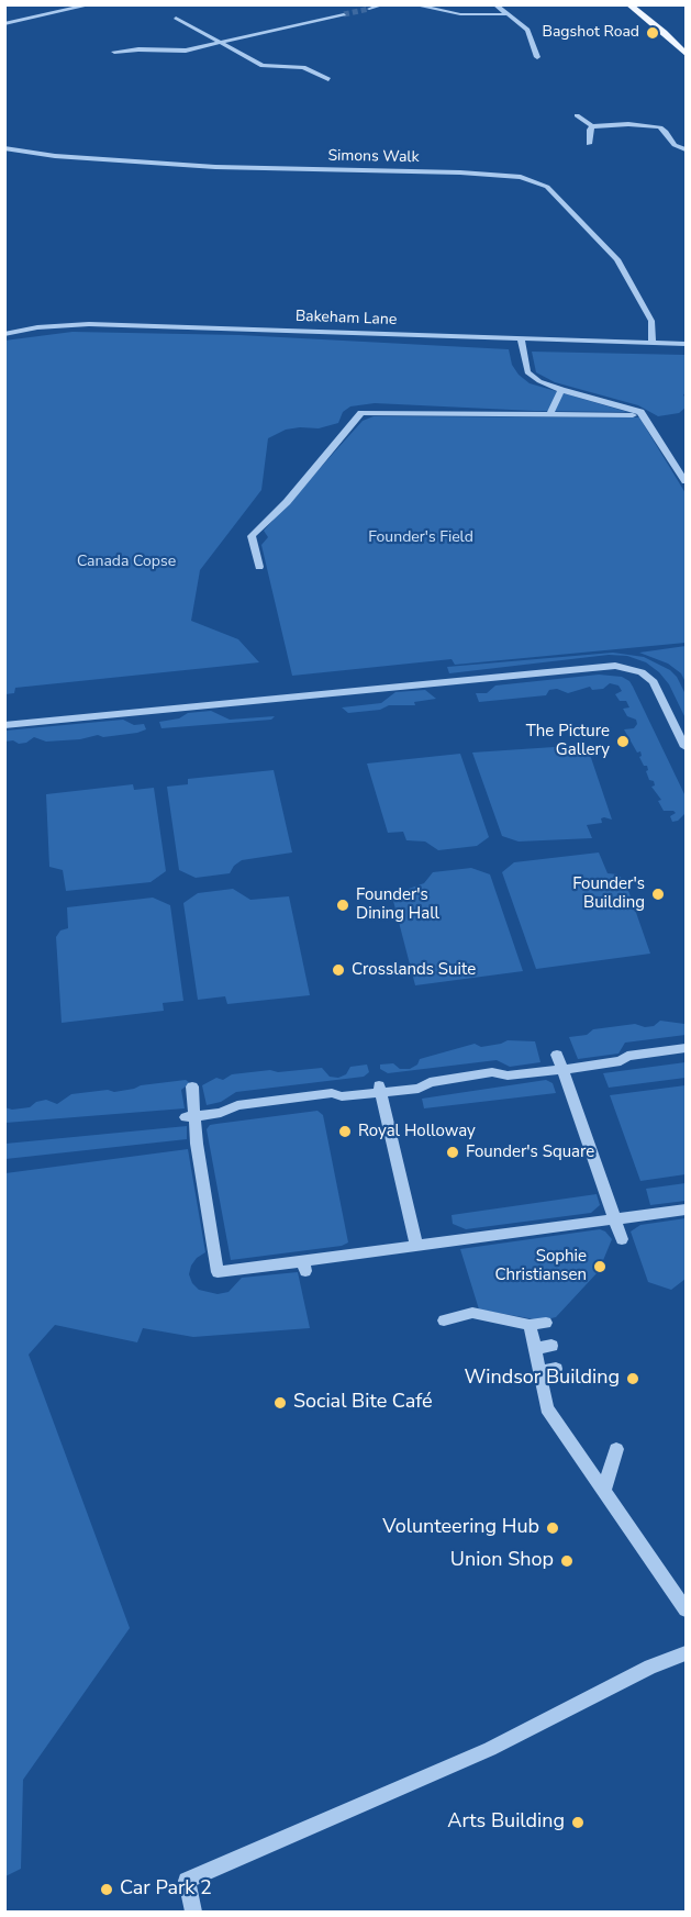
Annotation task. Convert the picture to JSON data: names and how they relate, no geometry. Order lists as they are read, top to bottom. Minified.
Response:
{"streets":{"street":["Simons Walk","Bakeham Lane"]},"crossings":[["Simons Walk","Bakeham Lane"]],"parks":["Founder's Field","Canada Copse"],"places":["Bagshot Road","The Picture Gallery","Founder's Building","Founder's Dining Hall","Crosslands Suite","Royal Holloway","Founder's Square","Sophie Christiansen","Windsor Building","Social Bite Café","Volunteering Hub","Union Shop","Arts Building","Car Park 2"]}
